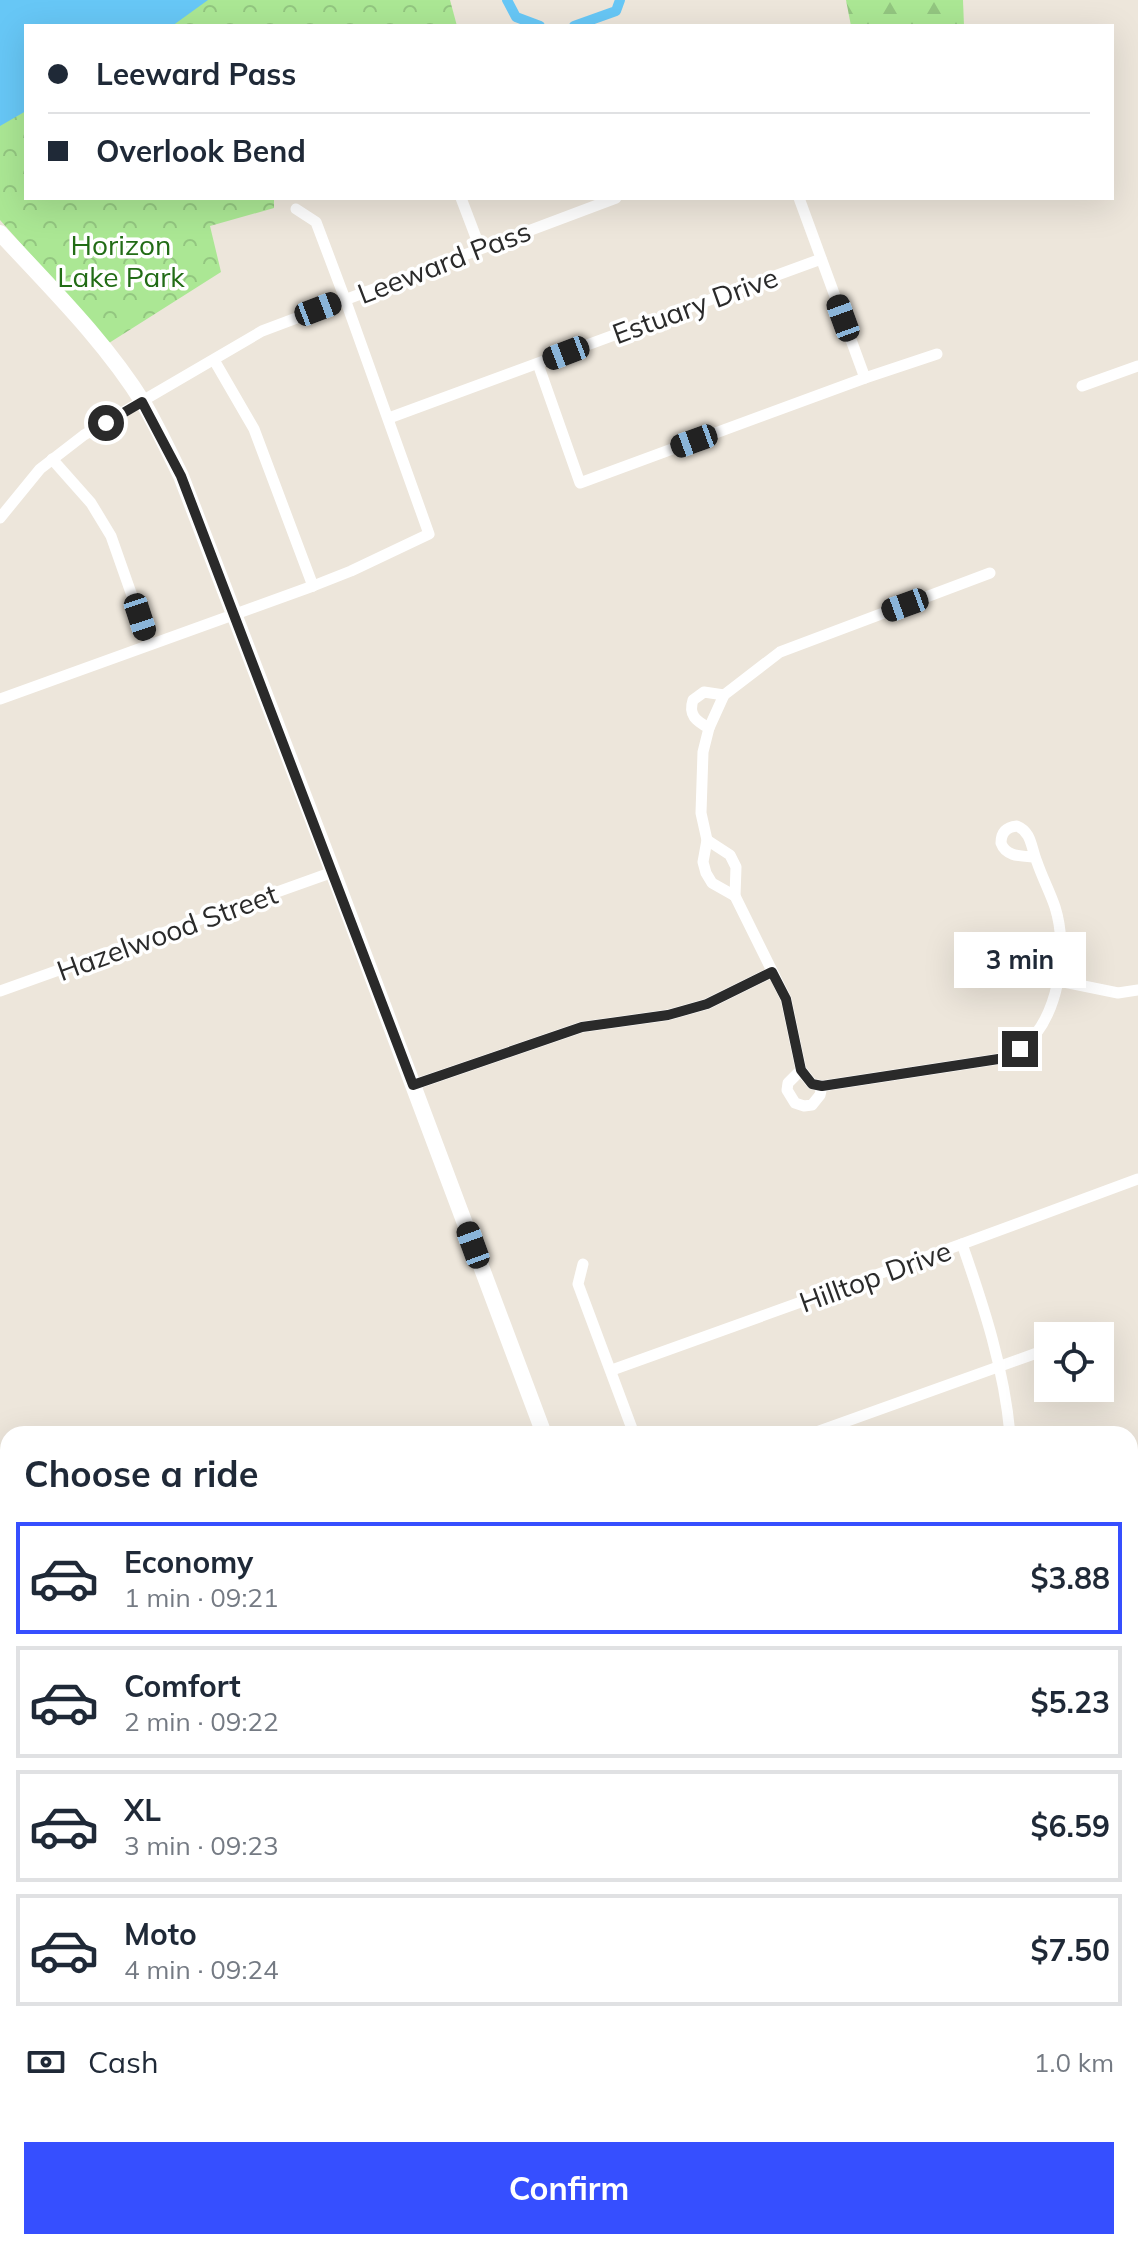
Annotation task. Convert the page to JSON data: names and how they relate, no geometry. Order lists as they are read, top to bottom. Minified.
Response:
{"streets":{"street":["Leeward Pass","Estuary Drive","Hazelwood Street","Hilltop Drive"]},"parks":["Horizon Lake Park"],"page":{"banner":["Leeward Pass","Overlook Bend"],"bubble":"3 min","heading":"Choose a ride","list":[{"name":"Economy","note":"1 min · 09:21","value":"$3.88"},{"name":"Comfort","note":"2 min · 09:22","value":"$5.23"},{"name":"XL","note":"3 min · 09:23","value":"$6.59"},{"name":"Moto","note":"4 min · 09:24","value":"$7.50"}],"pay":["Cash","1.0 km"],"buttons":"Confirm"}}
